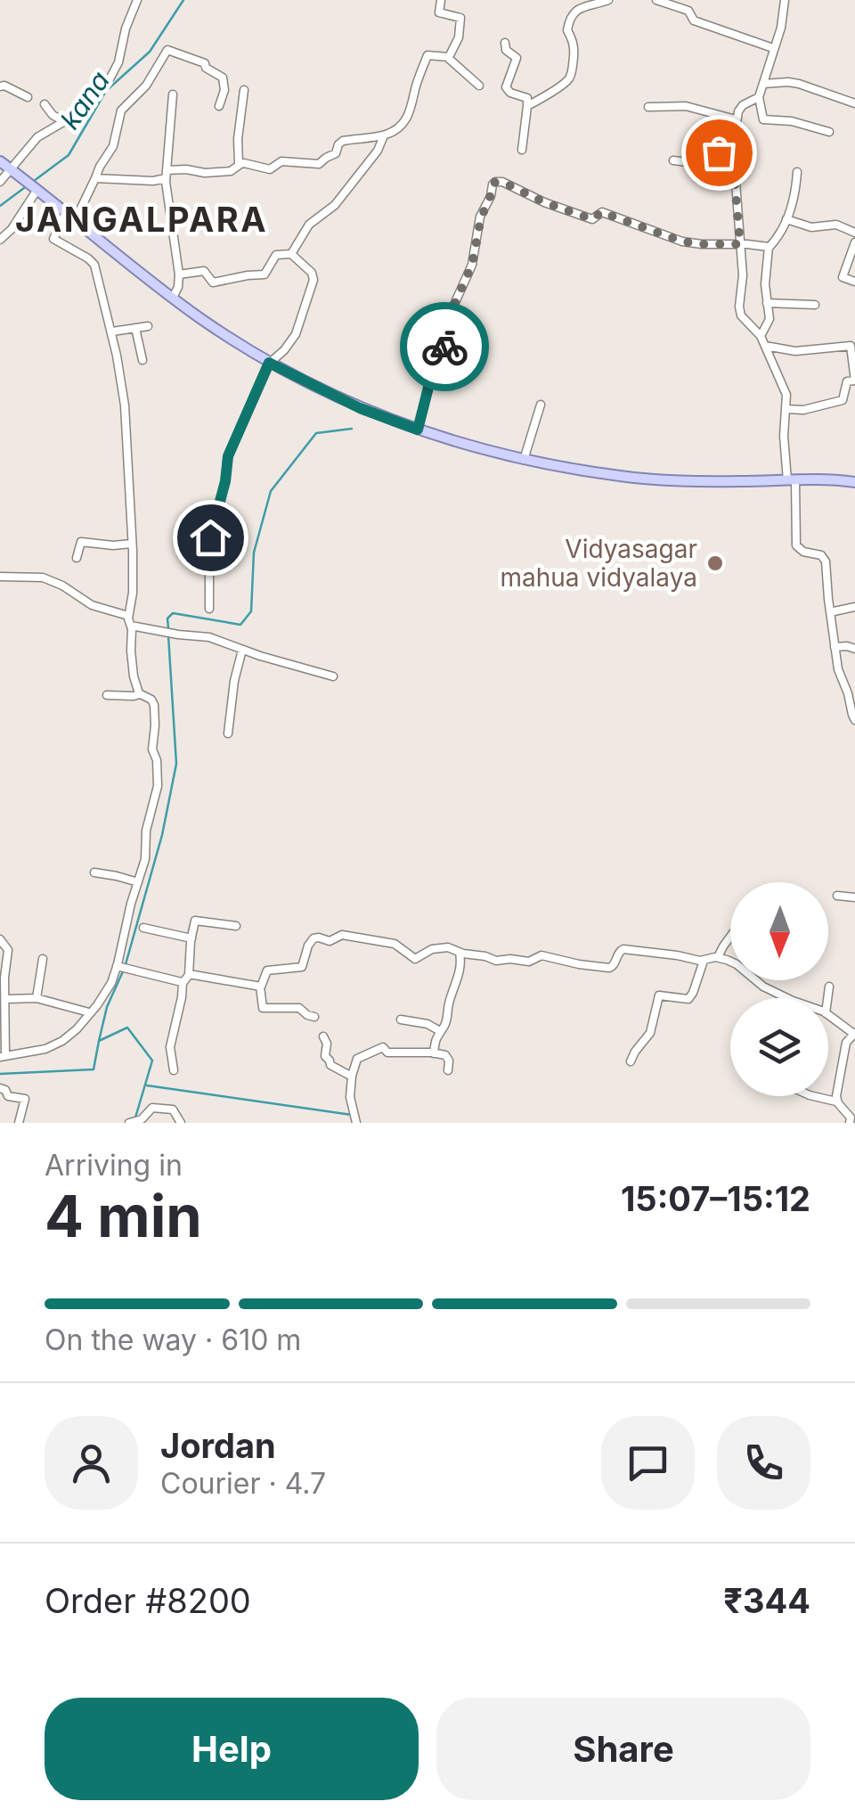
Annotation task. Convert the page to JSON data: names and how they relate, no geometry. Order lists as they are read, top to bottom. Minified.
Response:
{"districts":["JANGALPARA"],"water":["kana"],"places":["Vidyasagar mahua vidyalaya"],"north":"bottom","page":{"heading":["4 min","Arriving in","15:07–15:12"],"panel":["Jordan","Courier · 4.7","Order #8200","₹344"],"bar":"On the way · 610 m","buttons":["Help","Share"]}}
